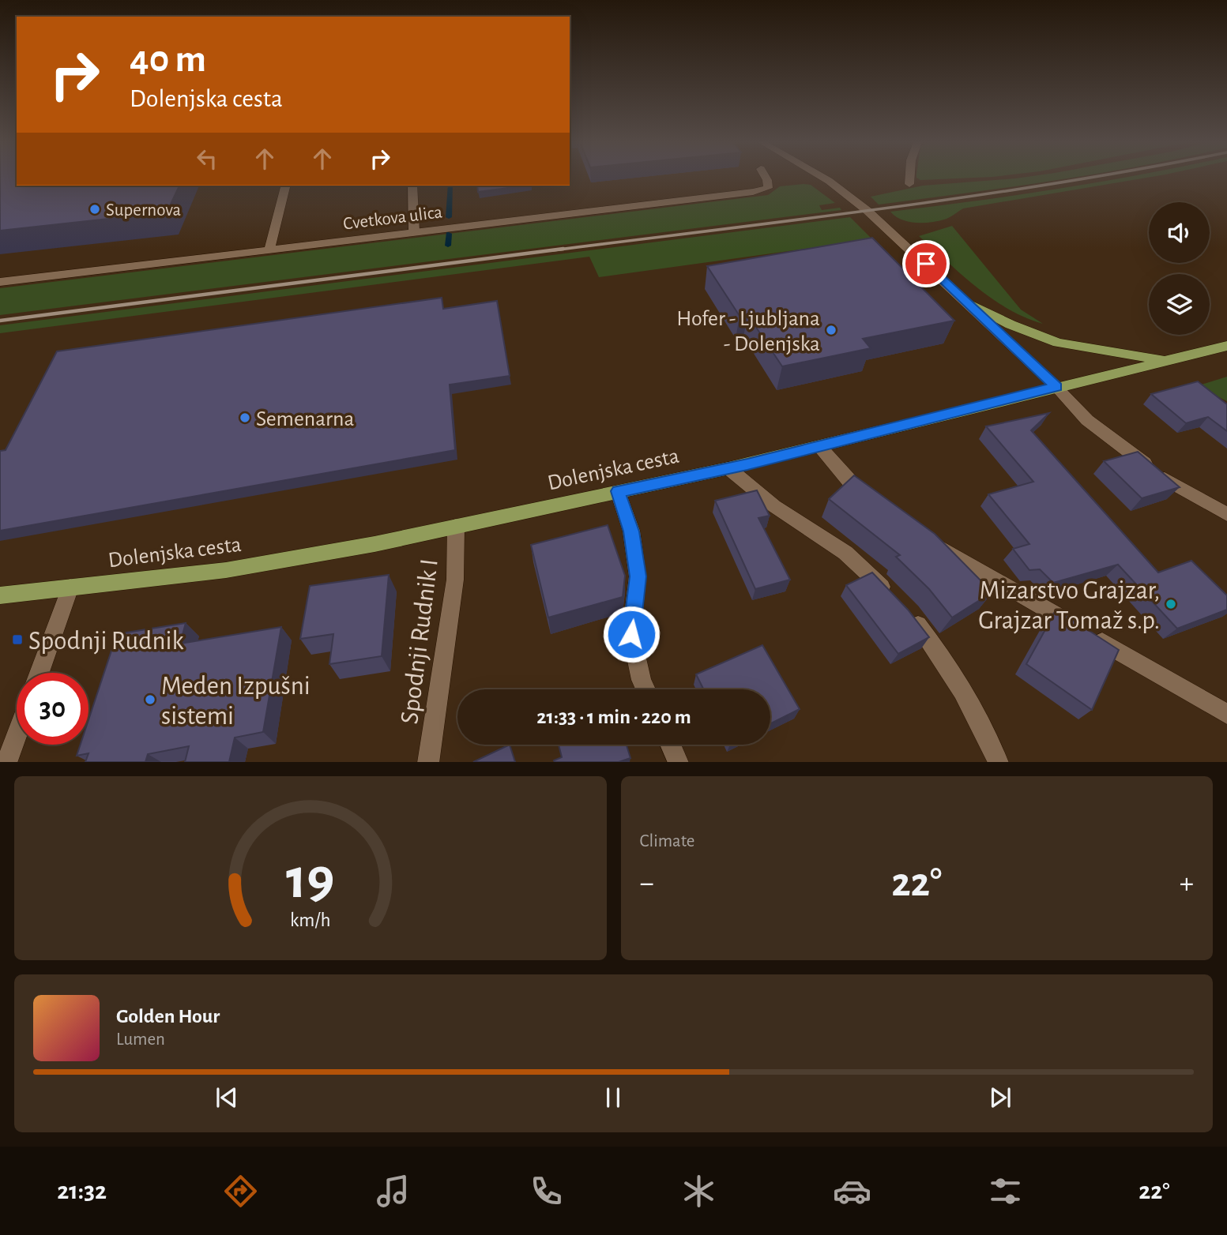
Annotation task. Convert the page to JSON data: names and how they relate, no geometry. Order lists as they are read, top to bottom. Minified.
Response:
{"streets":{"main road":["Dolenjska cesta"],"street":["Cvetkova ulica","Spodnji Rudnik I"]},"crossings":[["Dolenjska cesta","Spodnji Rudnik I"]],"places":{"other":["Supernova","Hofer - Ljubljana - Dolenjska","Semenarna","Mizarstvo Grajzar, Grajzar Tomaž s.p.","Meden Izpušni sistemi"],"transit":["Spodnji Rudnik"]},"page":{"turn":["40 m","Dolenjska cesta"],"limit":"30","trip":"21:33 · 1 min · 220 m","tile":"Climate","heat":["−","22°","+"],"song":["Golden Hour","Lumen"],"tabs":["21:32","22°"],"gauge":["19","km/h"]}}
